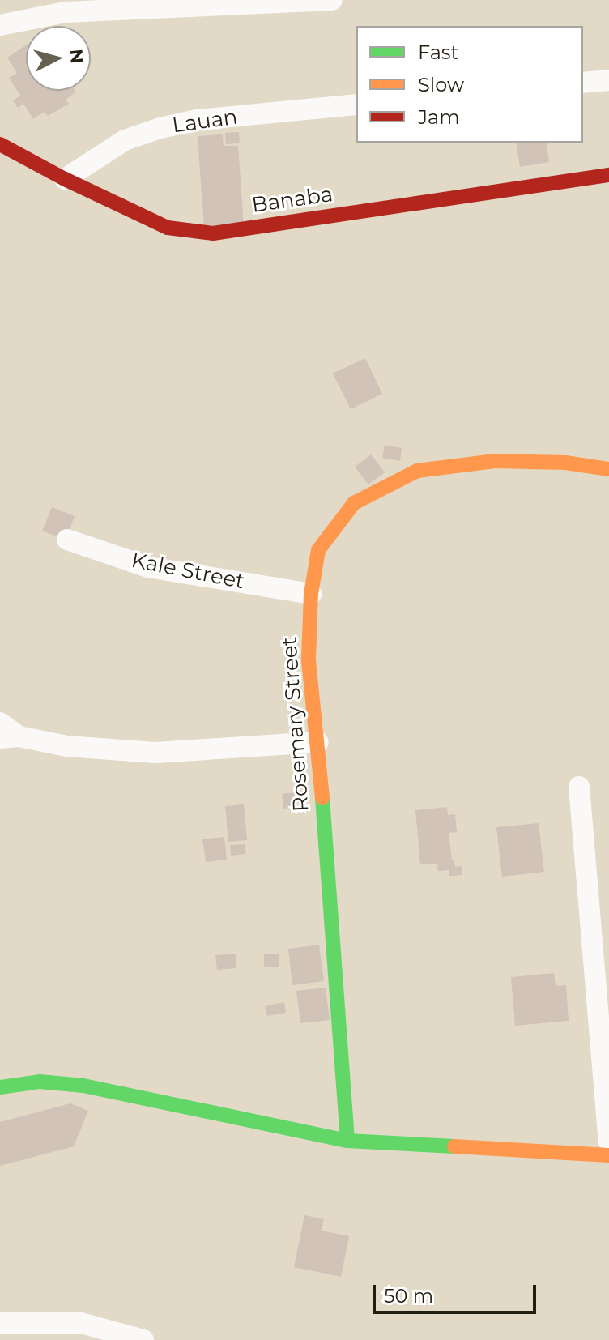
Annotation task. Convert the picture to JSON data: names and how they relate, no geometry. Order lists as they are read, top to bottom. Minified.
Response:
{"streets":{"street":["Lauan","Banaba","Kale Street","Rosemary Street"]},"crossings":[["Lauan","Banaba"],["Kale Street","Rosemary Street"]],"legend":["Fast","Slow","Jam"],"scale_bar":"50 m","north":"right"}
